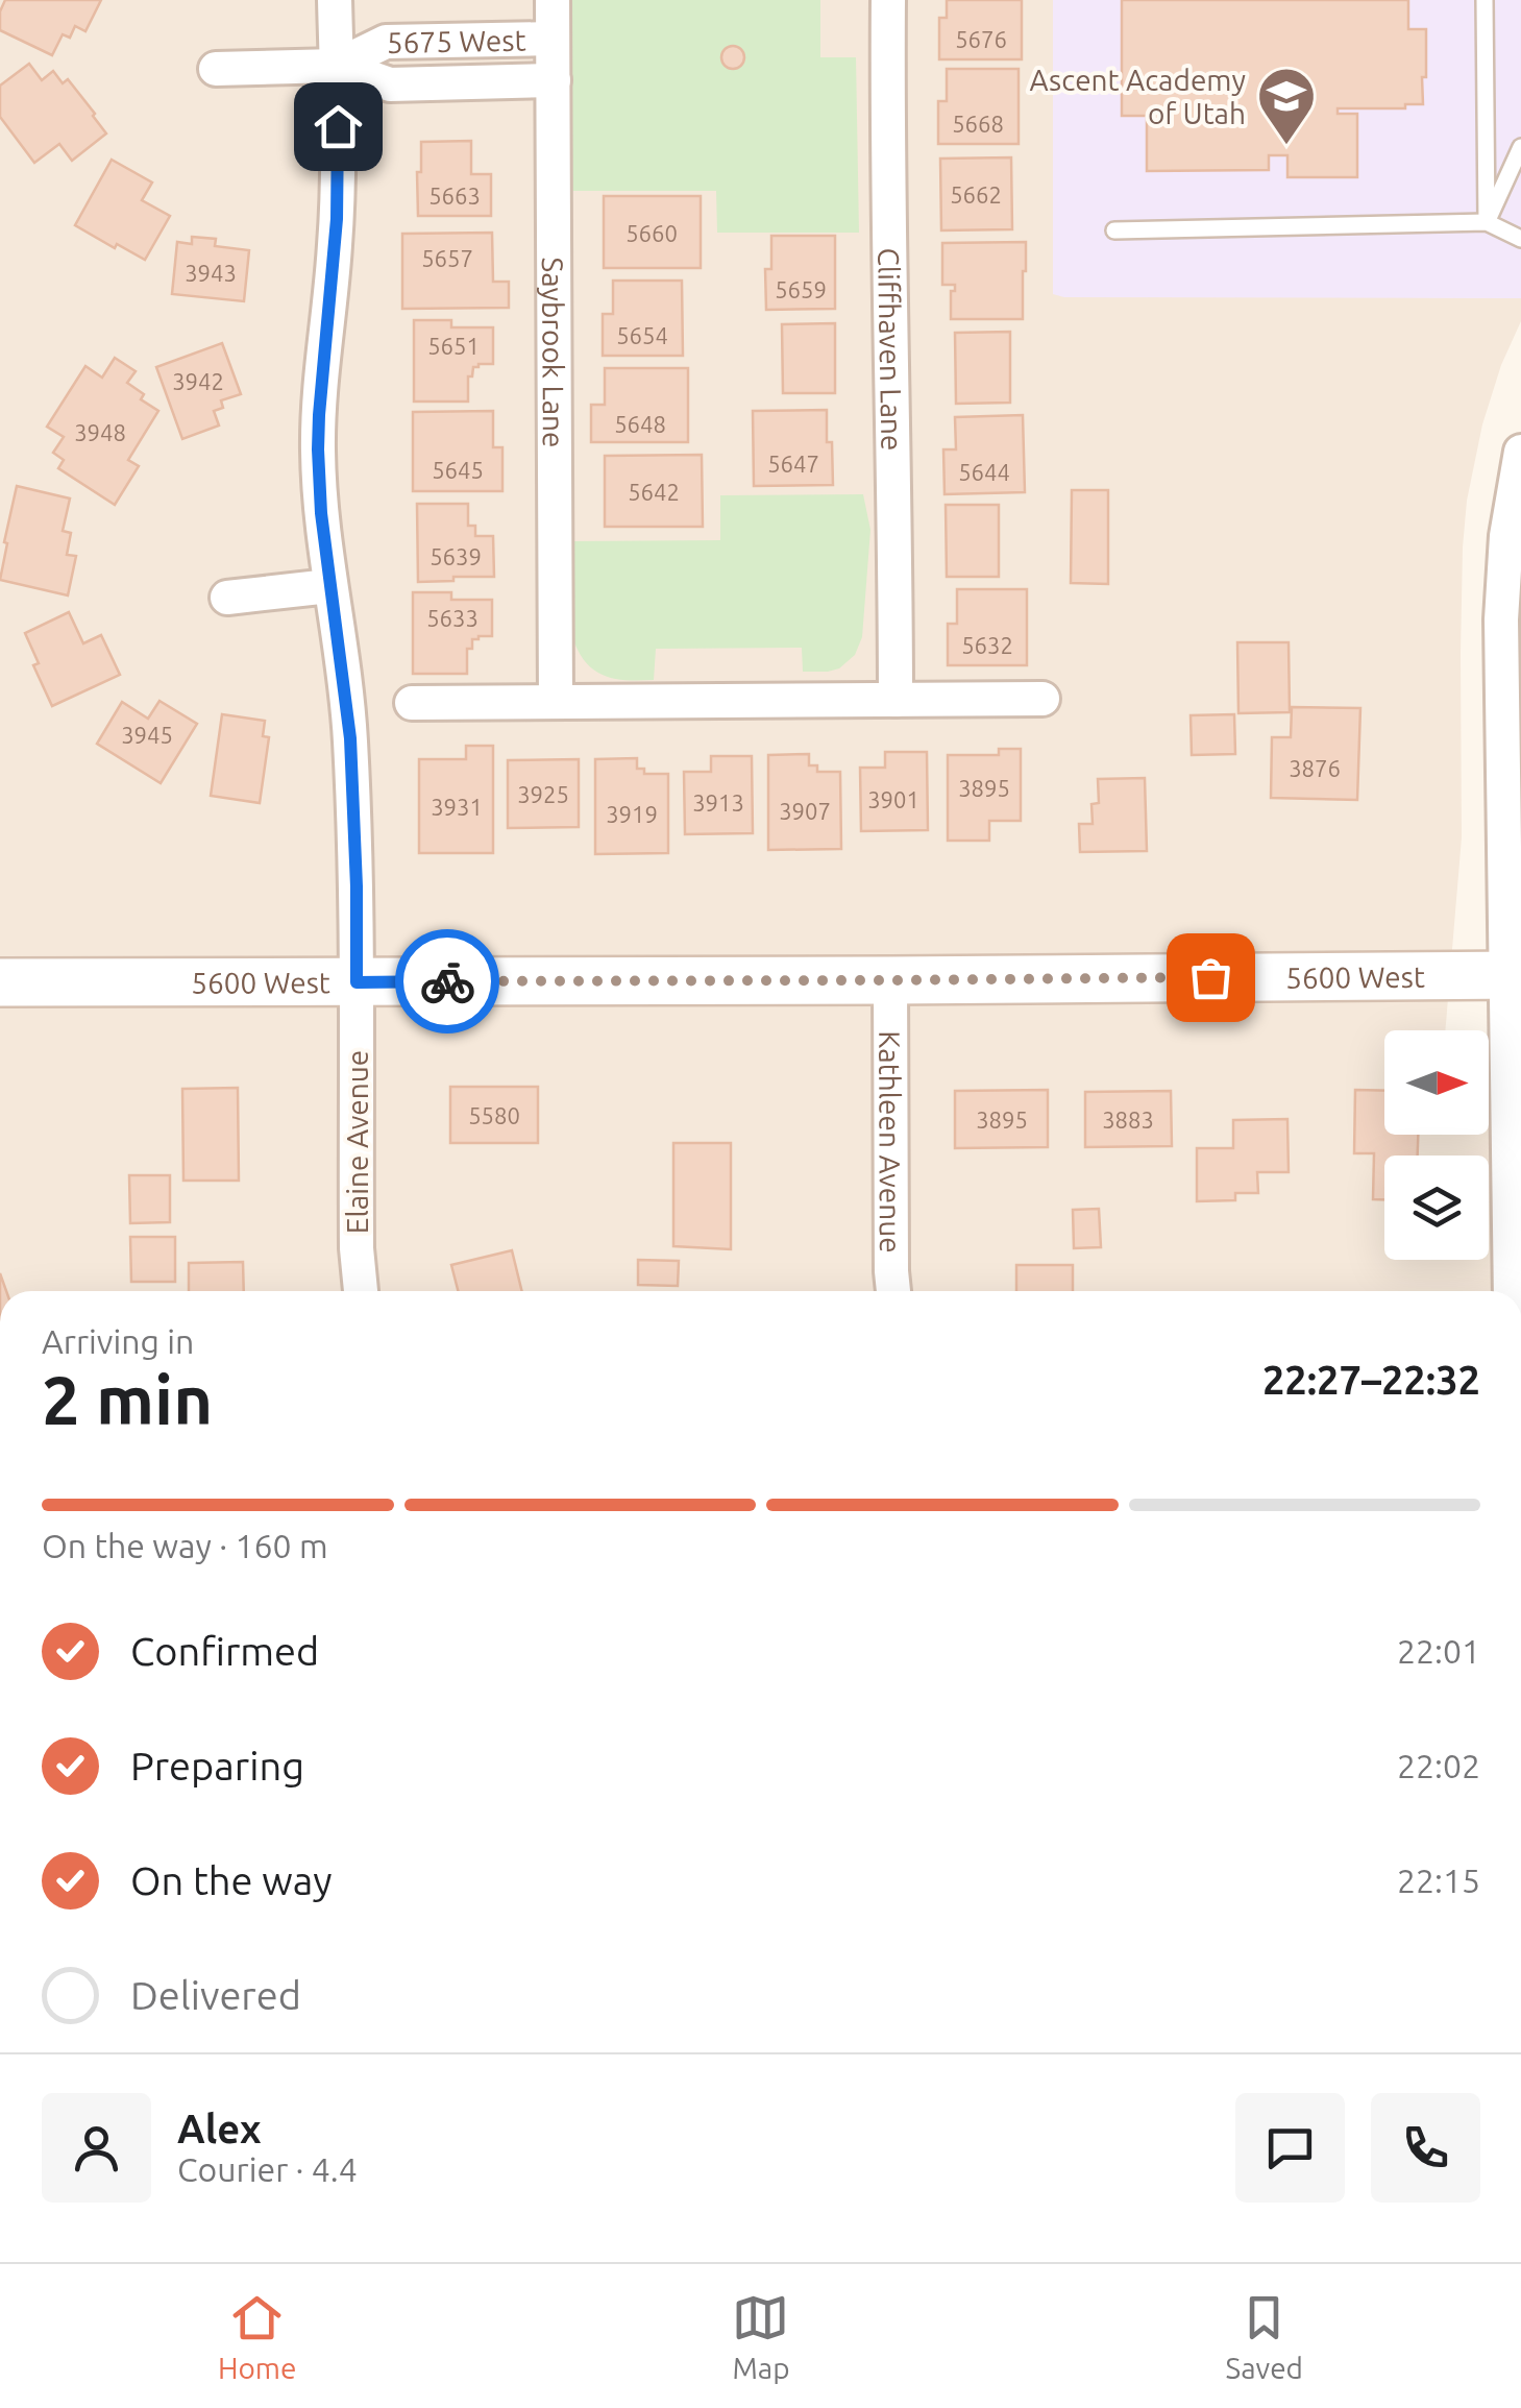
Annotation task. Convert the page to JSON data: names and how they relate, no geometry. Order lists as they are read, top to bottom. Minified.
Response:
{"streets":{"main road":["5600 West"],"street":["5675 West","Cliffhaven Lane","Saybrook Lane","Kathleen Avenue","Elaine Avenue"]},"crossings":[["5675 West","Saybrook Lane"],["5675 West","Elaine Avenue"],["5600 West","Kathleen Avenue"],["5600 West","Elaine Avenue"]],"places":{"school or university":["Ascent Academy of Utah"]},"house_numbers":["5676","5668","5662","5663","5660","5657","3943","5659","5654","5651","3942","5648","3948","5647","5645","5644","5642","5639","5633","5632","3945","3876","3895","3925","3901","3913","3931","3907","3919","5580","3895","3883"],"north":"right","page":{"heading":["2 min","Arriving in","22:27–22:32"],"panel":["Alex","Courier · 4.4"],"bar":"On the way · 160 m","list":[["Confirmed","22:01"],["Preparing","22:02"],["On the way","22:15"],"Delivered"],"tabs":["Home","Map","Saved"]}}
